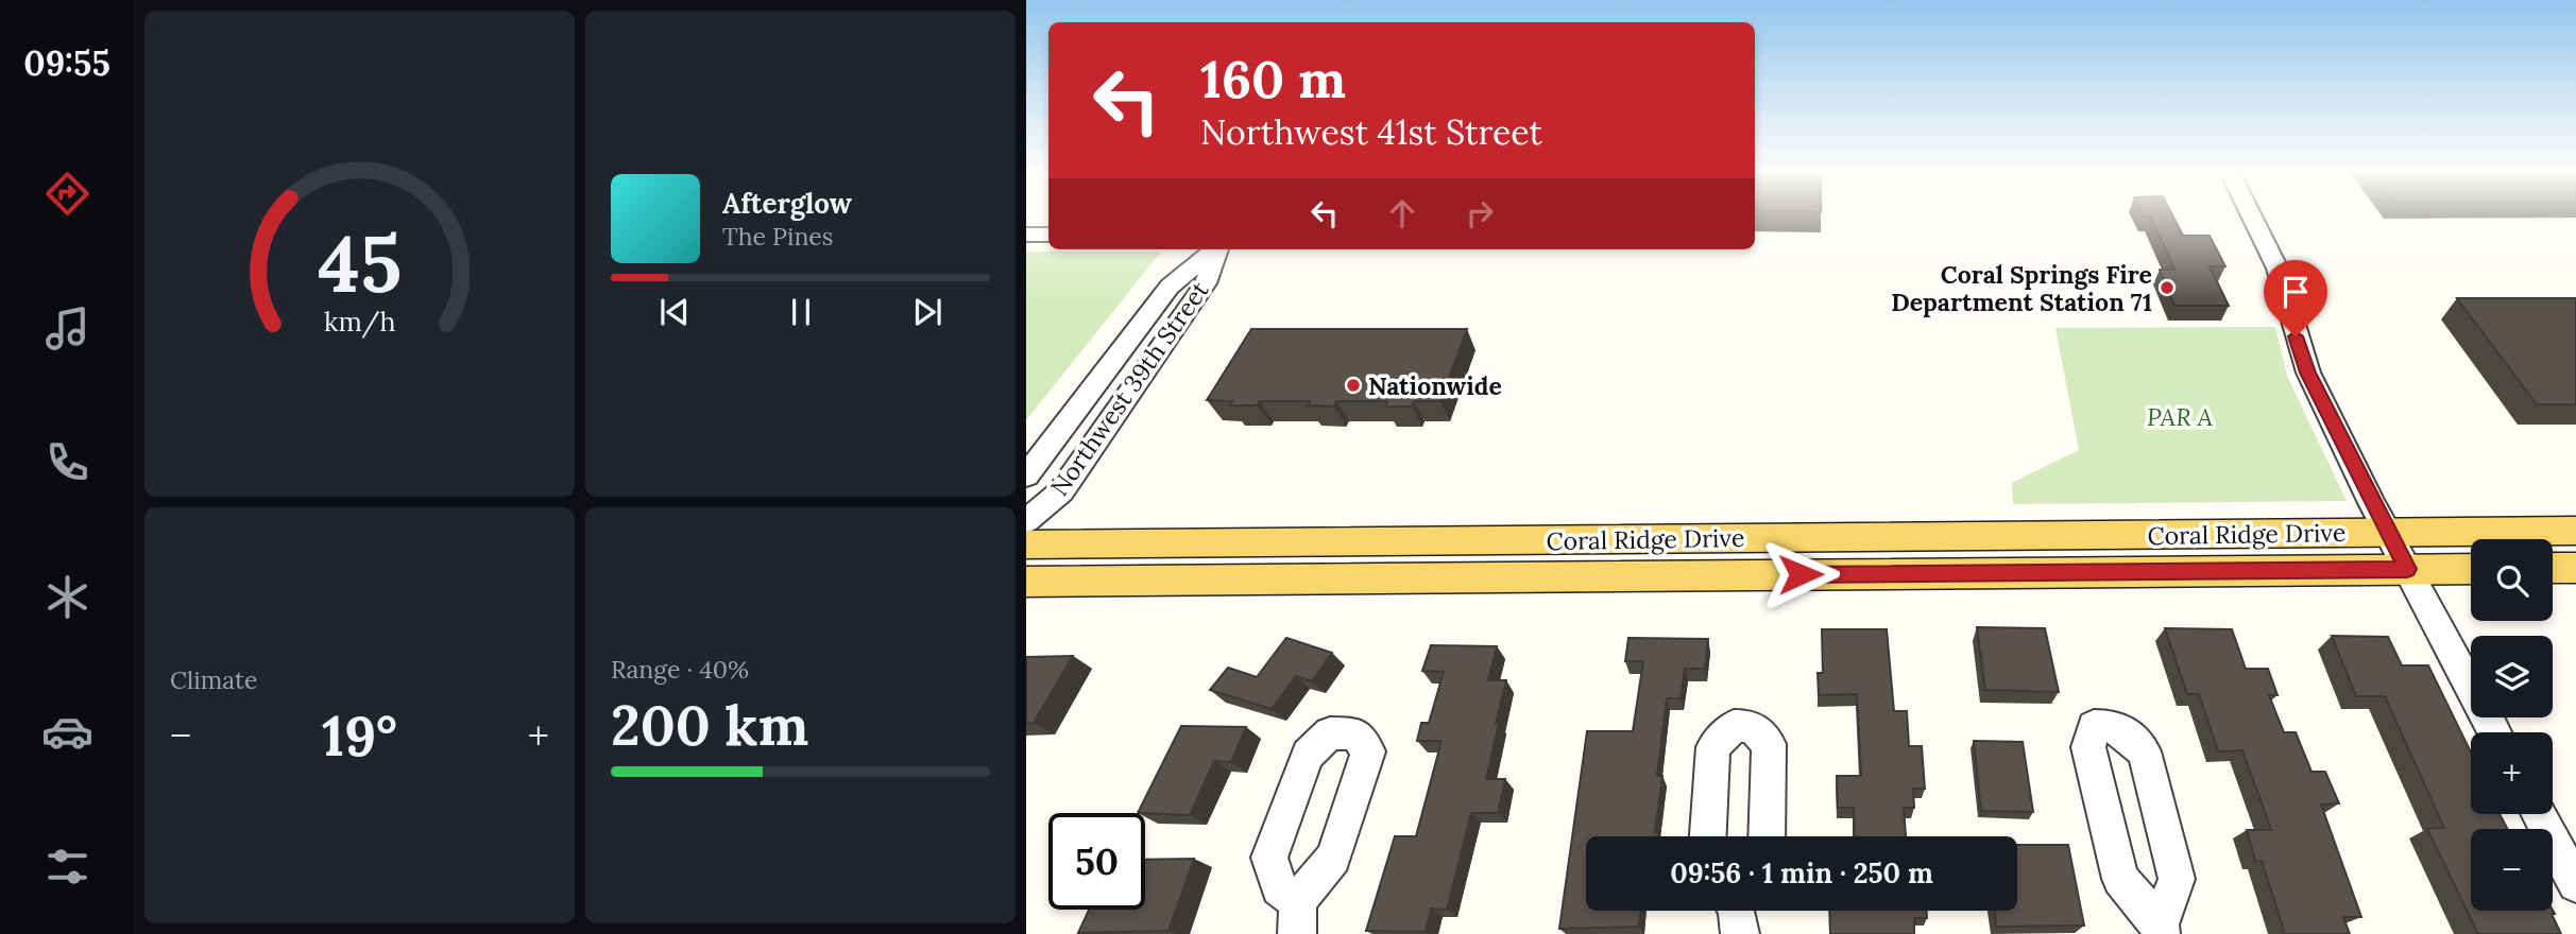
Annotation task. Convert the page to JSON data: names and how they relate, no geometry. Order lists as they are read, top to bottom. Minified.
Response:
{"streets":{"main road":["Coral Ridge Drive"],"street":["Northwest 39th Street"]},"parks":["PAR A"],"places":["Coral Springs Fire Department Station 71","Nationwide"],"page":{"tabs":"09:55","turn":["160 m","Northwest 41st Street"],"song":["Afterglow","The Pines"],"tile":["Climate",["Range · 40%","200 km"]],"map_buttons":["+","−"],"heat":["−","19°","+"],"limit":"50","trip":"09:56 · 1 min · 250 m","gauge":["45","km/h"]}}
